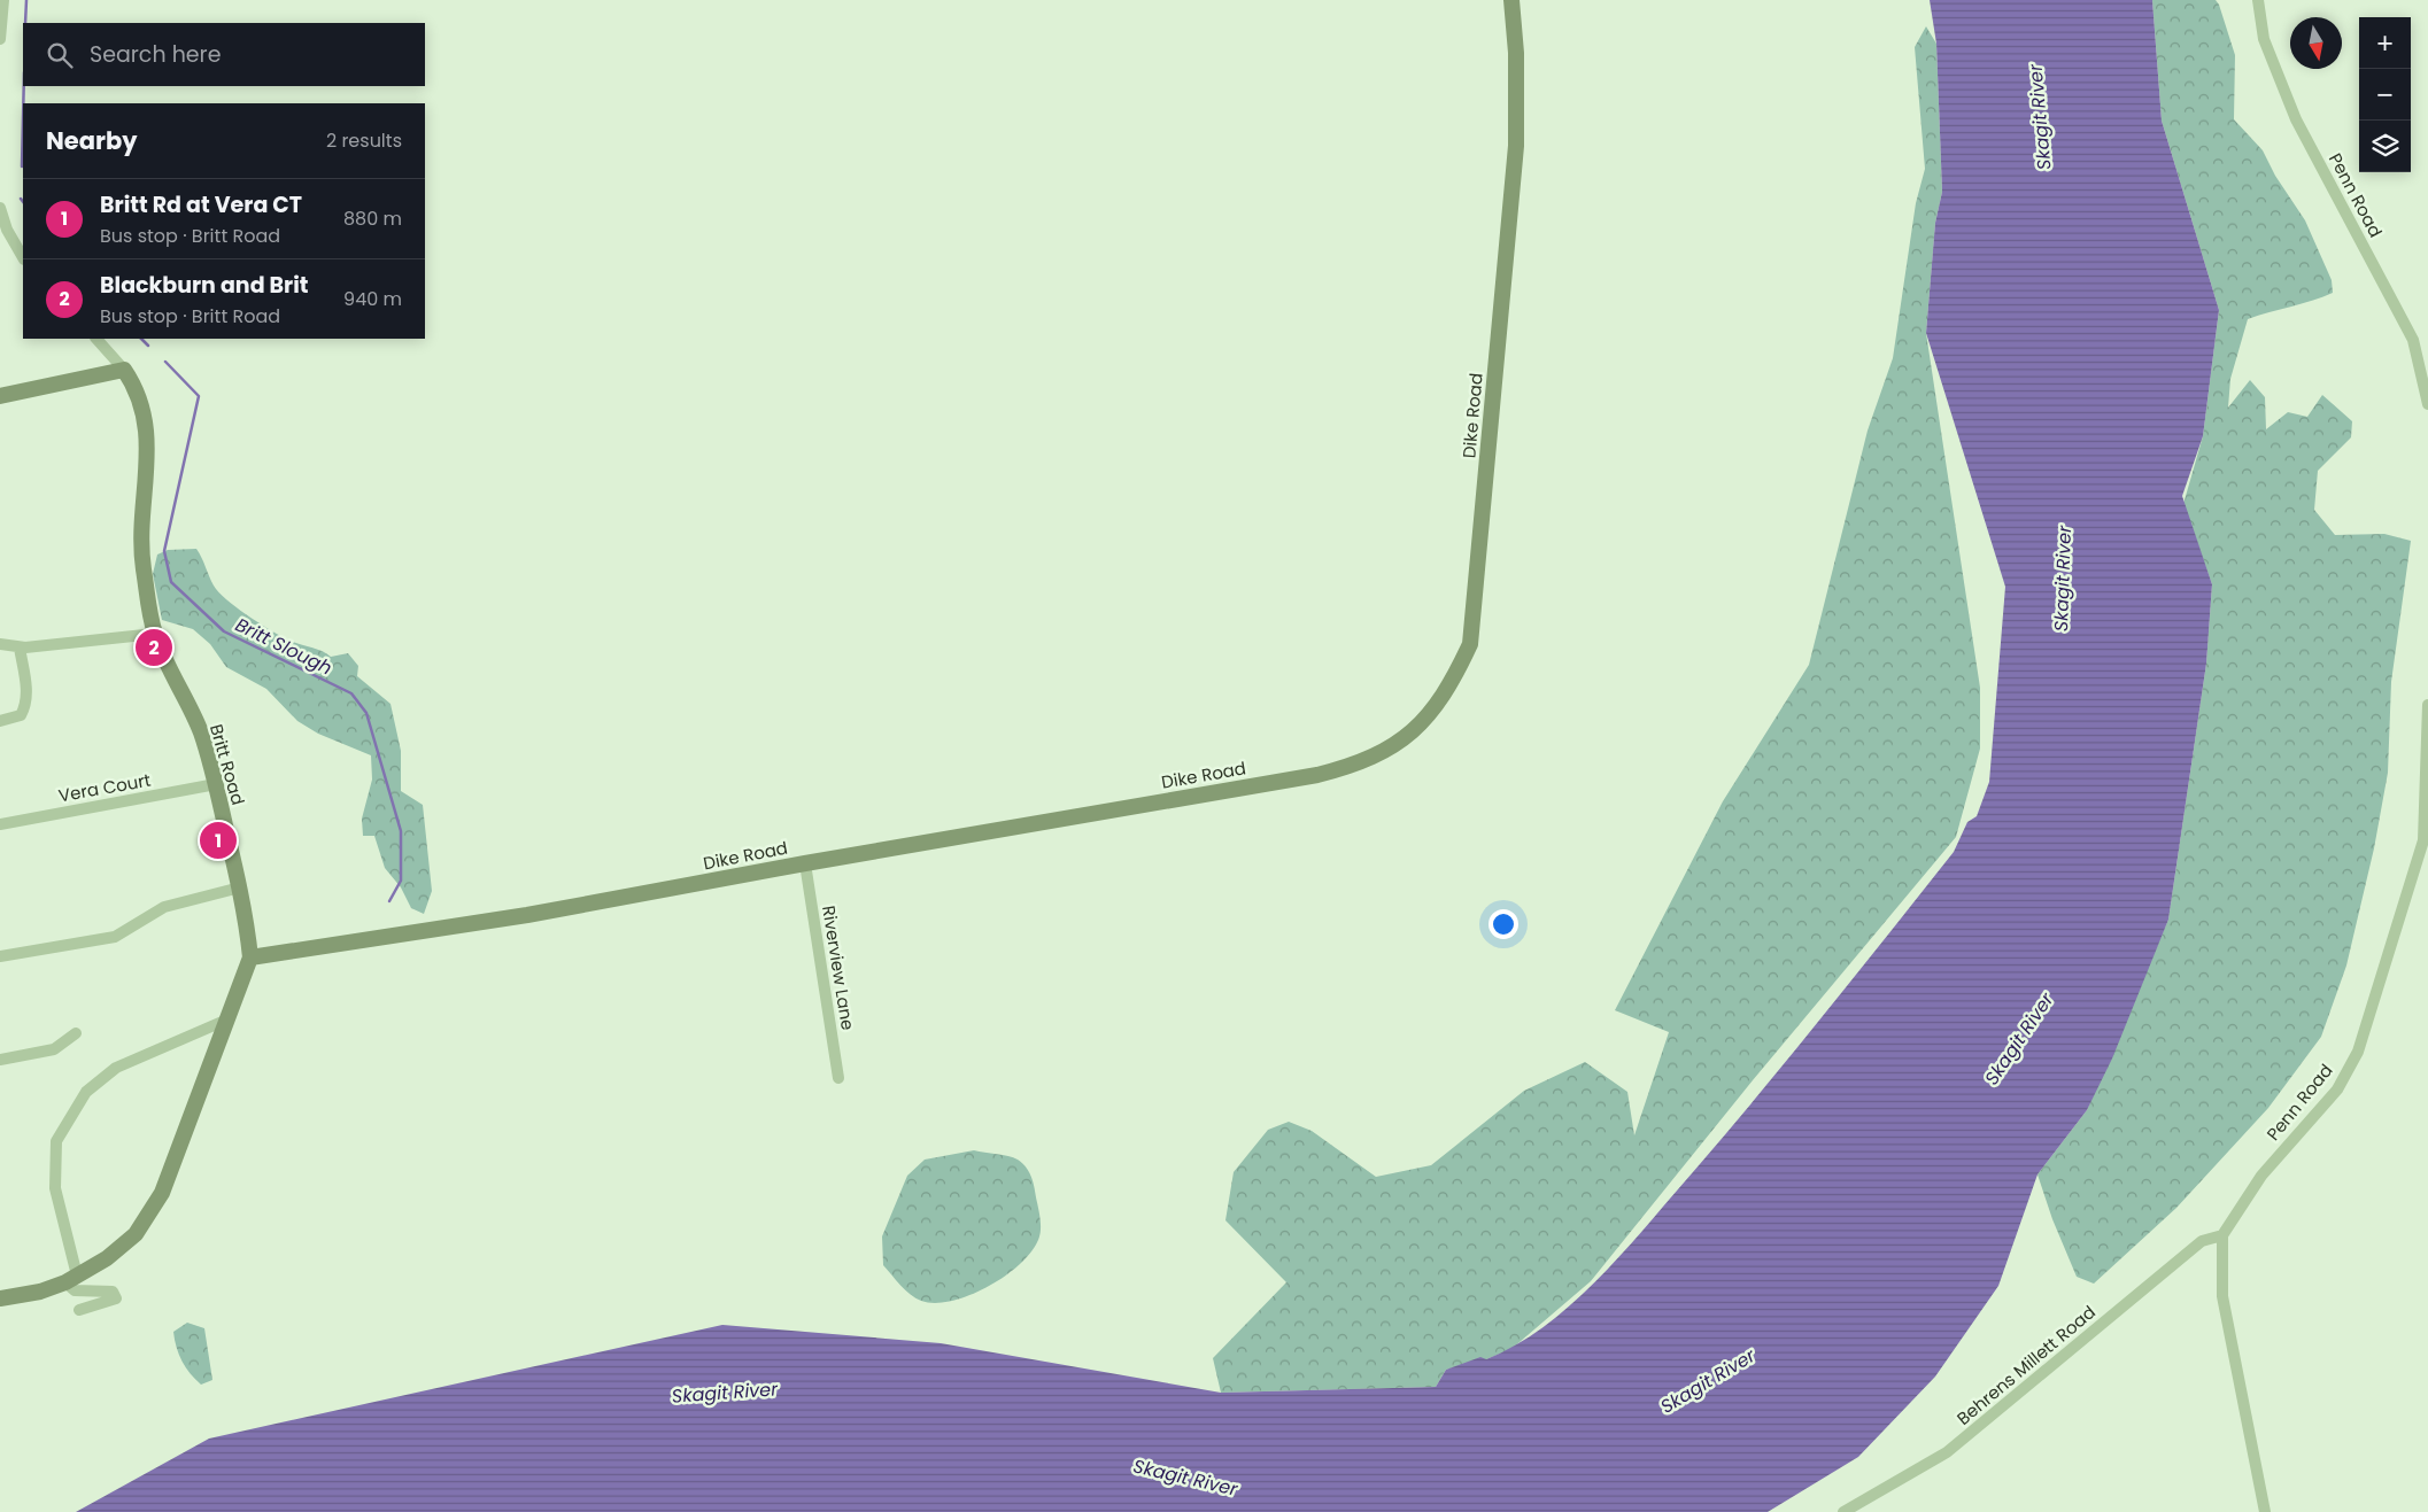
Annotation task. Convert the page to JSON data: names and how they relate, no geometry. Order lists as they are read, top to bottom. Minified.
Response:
{"streets":{"street":["Penn Road","Dike Road","Britt Road","Vera Court","Riverview Lane","Behrens Millett Road"]},"crossings":[["Penn Road","Behrens Millett Road"],["Dike Road","Britt Road"],["Dike Road","Riverview Lane"],["Britt Road","Vera Court"]],"water":["Skagit River","Britt Slough"],"north":"bottom","page":{"map_buttons":["+","−"],"search":"Search here","heading":["Nearby","2 results"],"list":[{"mark":"1","name":"Britt Rd at Vera CT","note":"Bus stop · Britt Road","value":"880 m"},{"mark":"2","name":"Blackburn and Brit","note":"Bus stop · Britt Road","value":"940 m"}],"pins":["2","1"]}}
